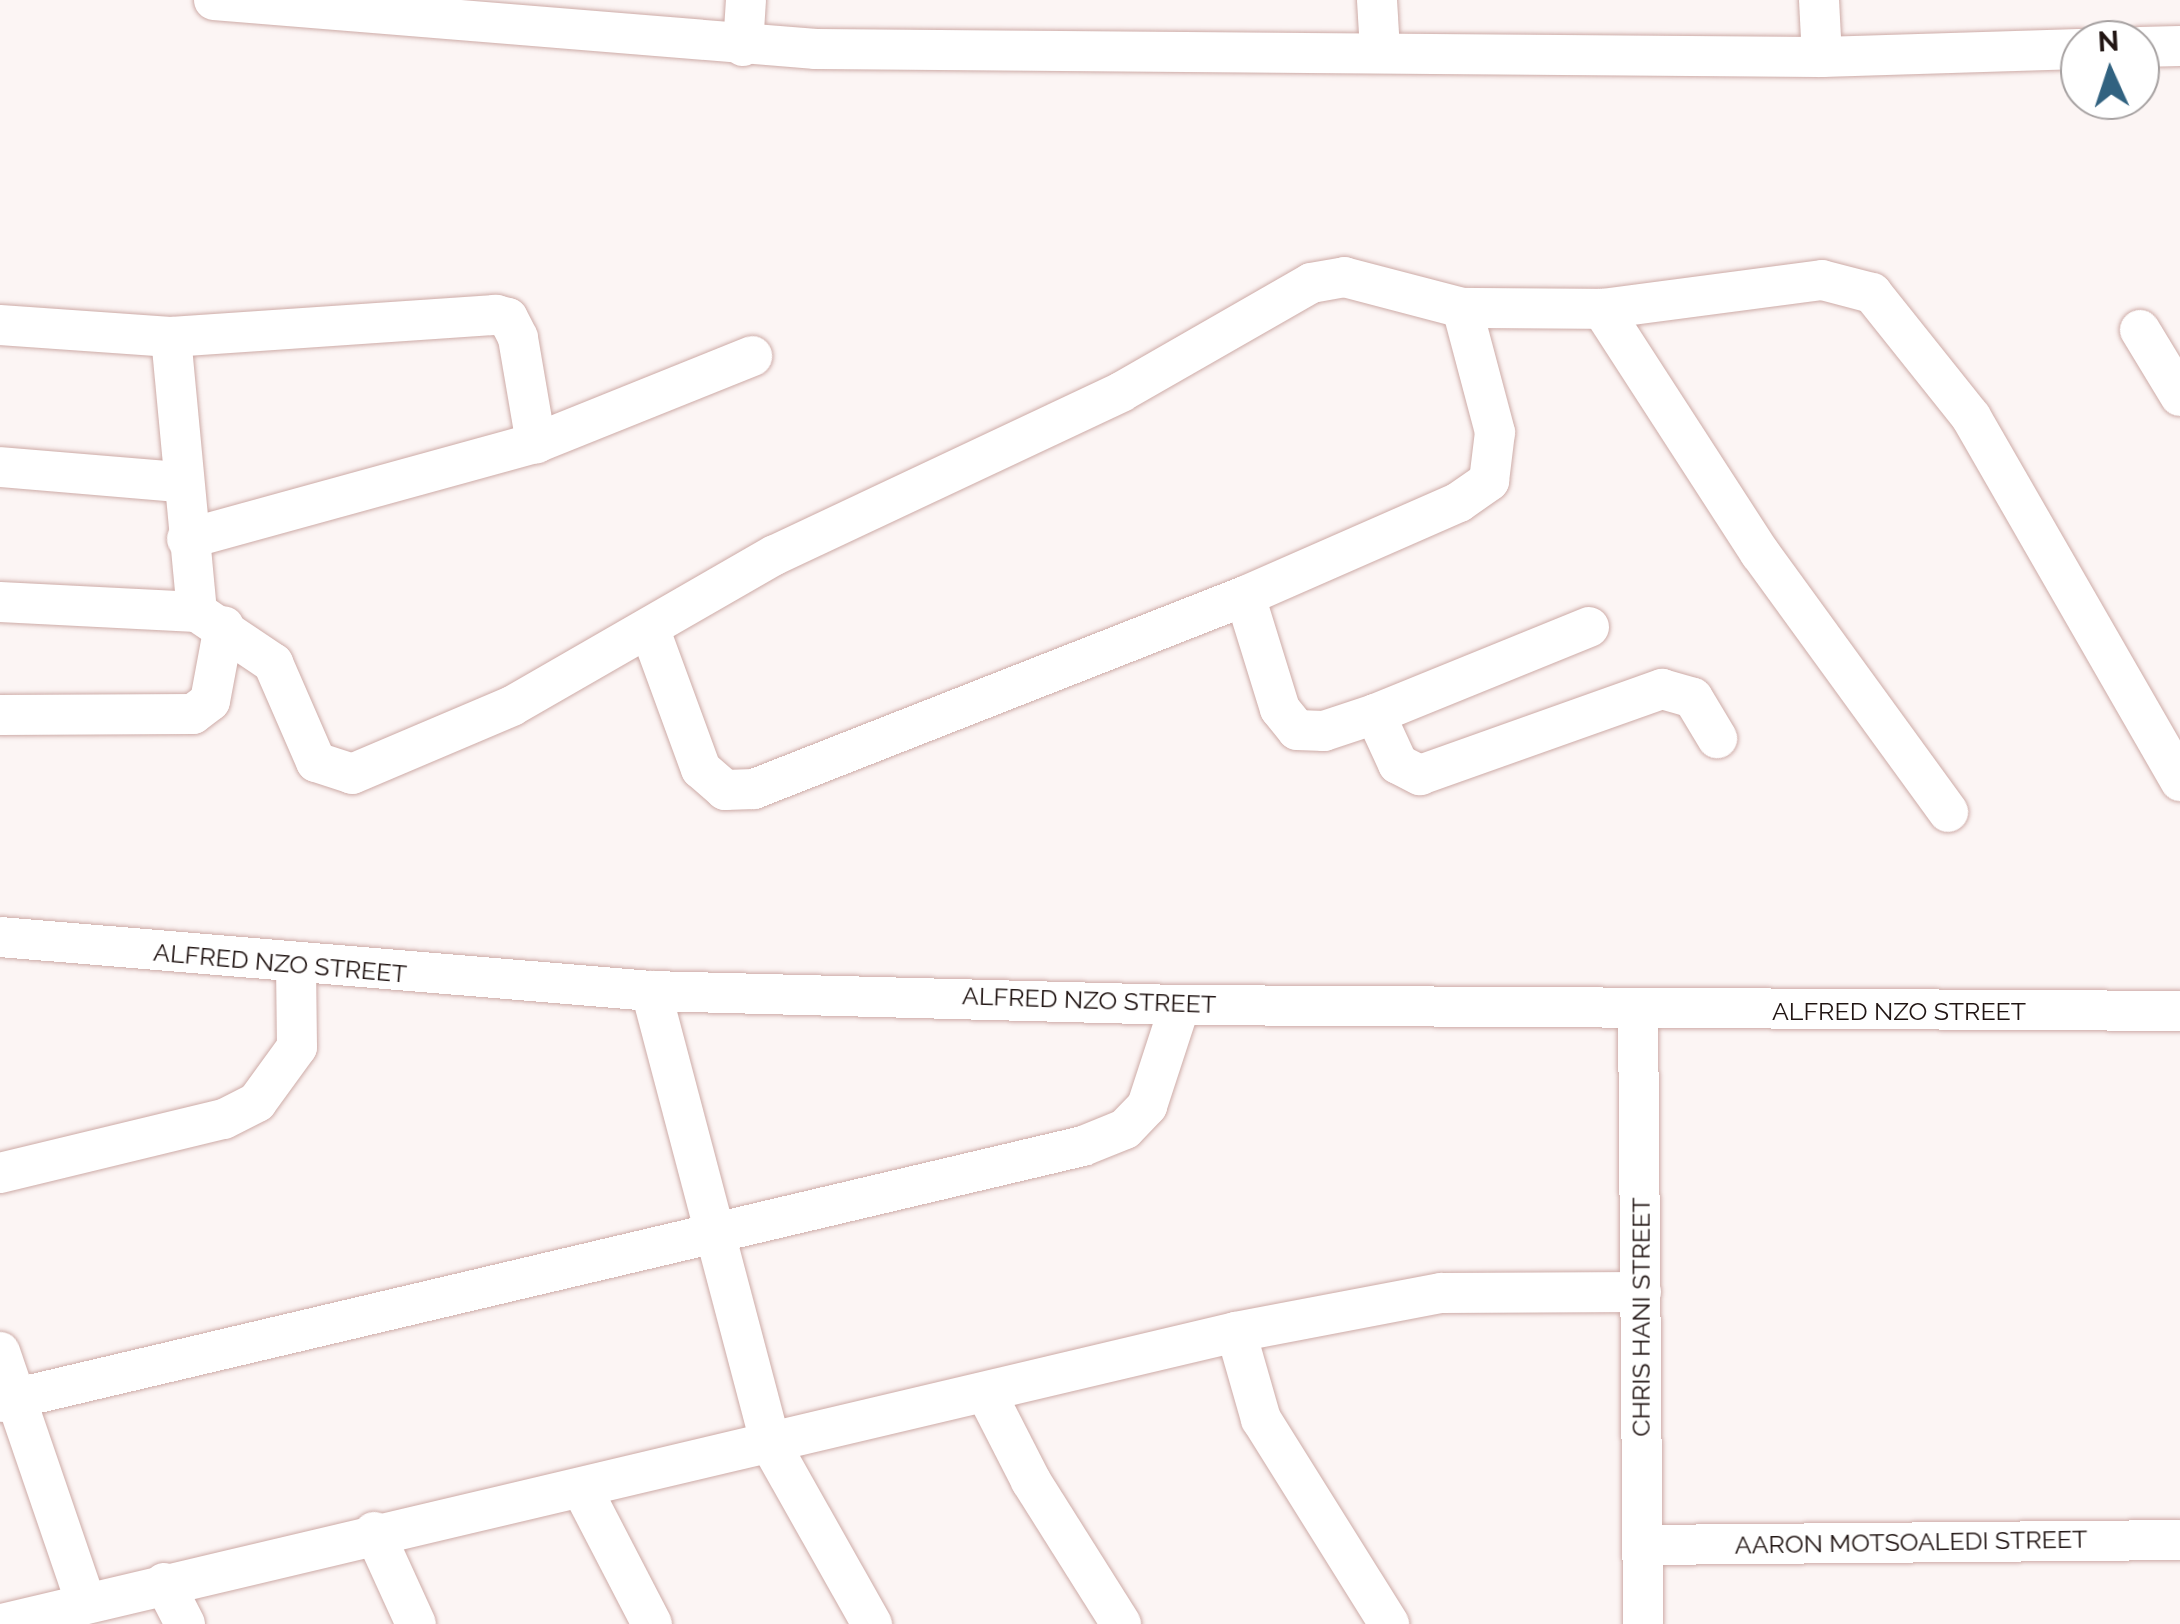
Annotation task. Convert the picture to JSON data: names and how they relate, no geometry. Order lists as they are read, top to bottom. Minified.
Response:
{"streets":{"street":["ALFRED NZO STREET","CHRIS HANI STREET","AARON MOTSOALEDI STREET"]},"crossings":[["ALFRED NZO STREET","CHRIS HANI STREET"],["CHRIS HANI STREET","AARON MOTSOALEDI STREET"]],"north":"top"}
